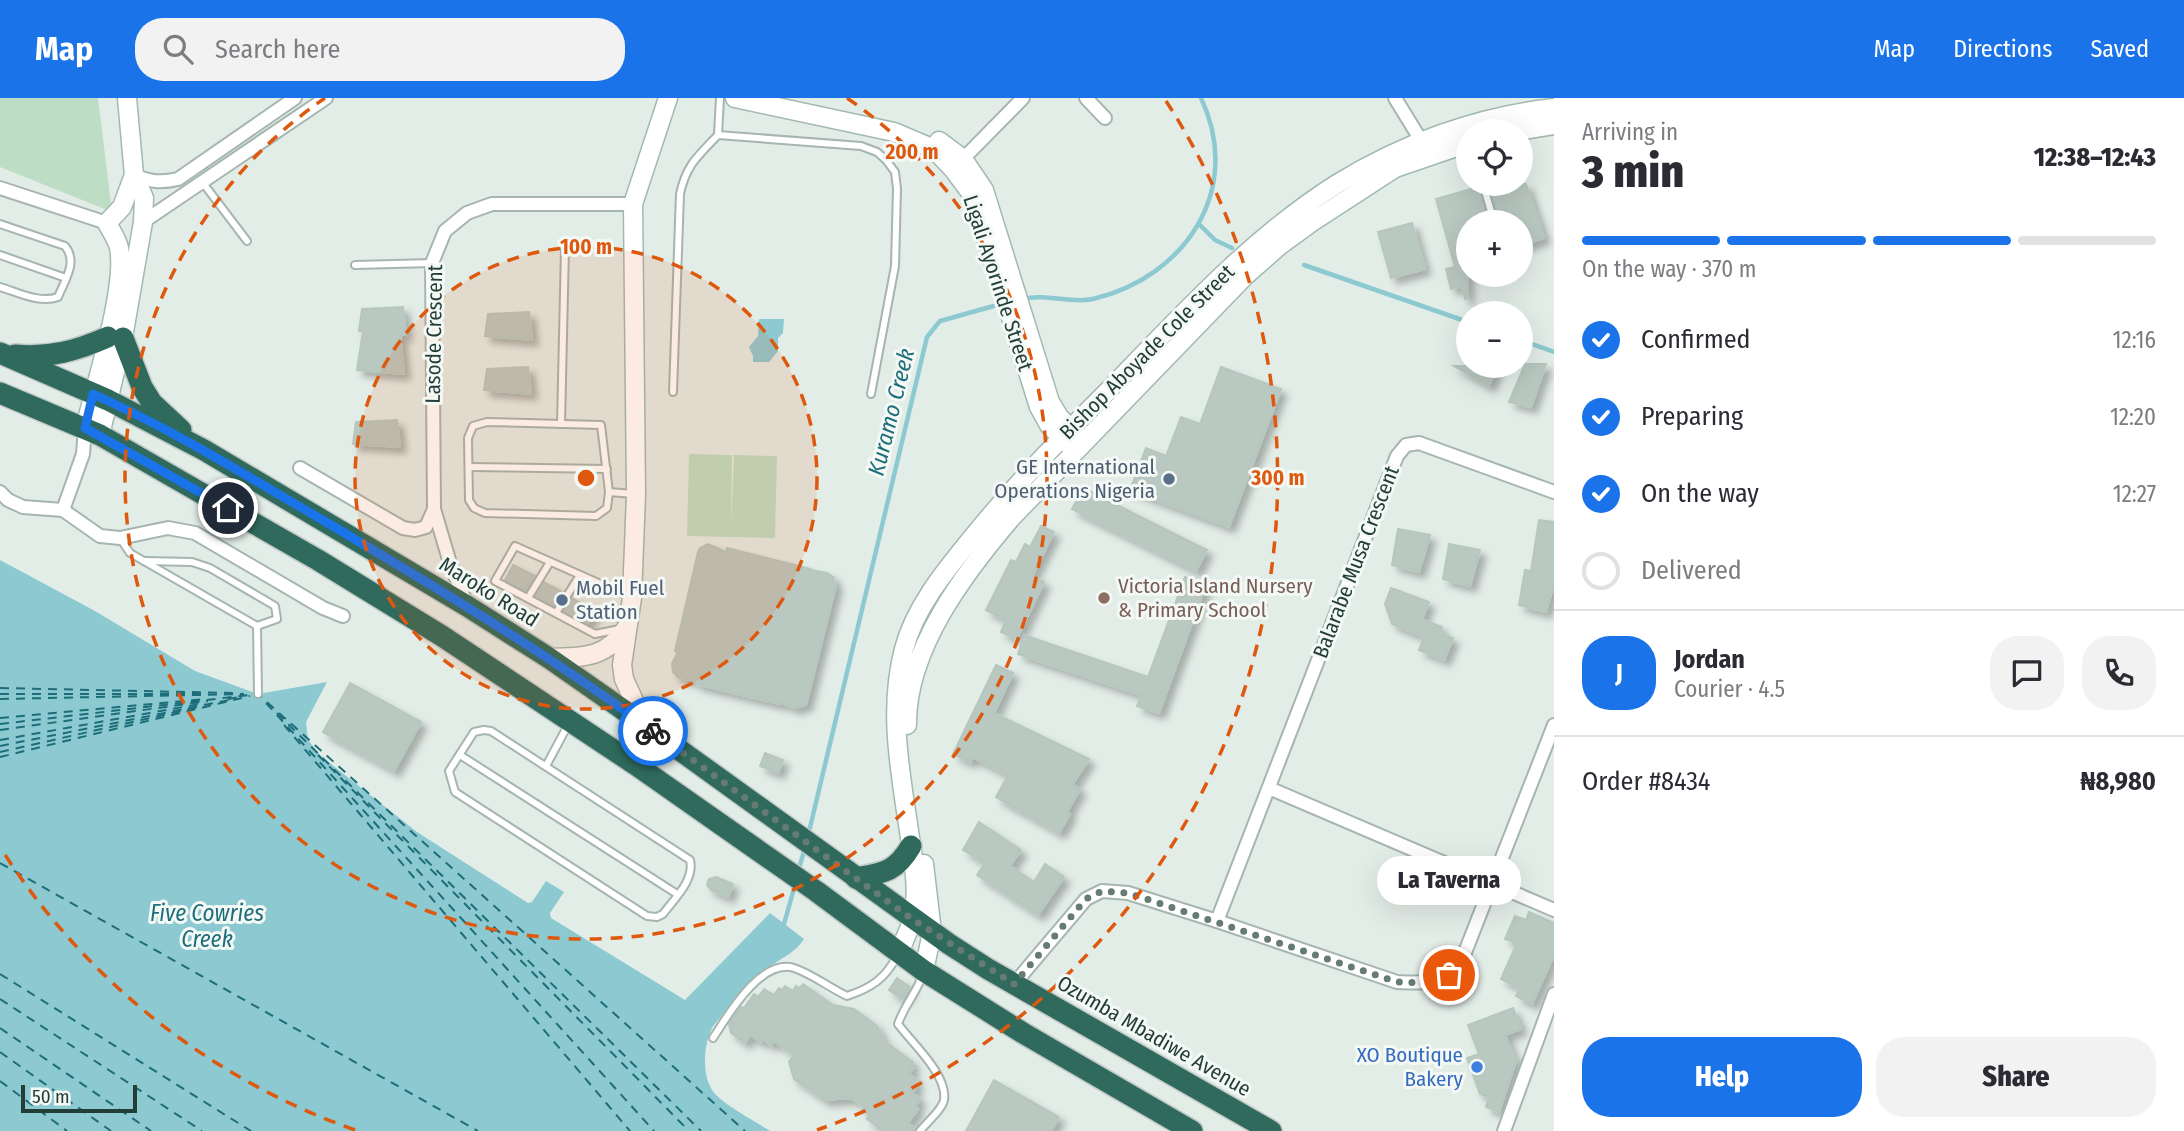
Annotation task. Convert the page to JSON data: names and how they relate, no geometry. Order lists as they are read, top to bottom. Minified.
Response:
{"streets":{"highway":["Maroko Road","Ozumba Mbadiwe Avenue"],"street":["Ligali Ayorinde Street","Lasode Crescent","Bishop Aboyade Cole Street","Balarabe Musa Crescent"]},"crossings":[["Ligali Ayorinde Street","Bishop Aboyade Cole Street"],["Lasode Crescent","Maroko Road"],["Bishop Aboyade Cole Street","Ozumba Mbadiwe Avenue"],["Maroko Road","Ozumba Mbadiwe Avenue"]],"water":["Kuramo Creek","Five Cowries Creek"],"places":["GE International Operations Nigeria","Victoria Island Nursery & Primary School","Mobil Fuel Station","La Taverna","XO Boutique Bakery"],"scale_bar":"50 m","page":{"header":"Map","search":"Search here","nav":["Map","Directions","Saved"],"heading":["3 min","Arriving in","12:38–12:43"],"panel":["Jordan","Courier · 4.5","Order #8434","₦8,980"],"map_buttons":["+","−"],"bar":"On the way · 370 m","list":[["Confirmed","12:16"],["Preparing","12:20"],["On the way","12:27"],"Delivered"],"round":"J","bubble":"La Taverna","buttons":["Help","Share"],"scale":"50 m"},"rings":["200 m","100 m","300 m"]}
